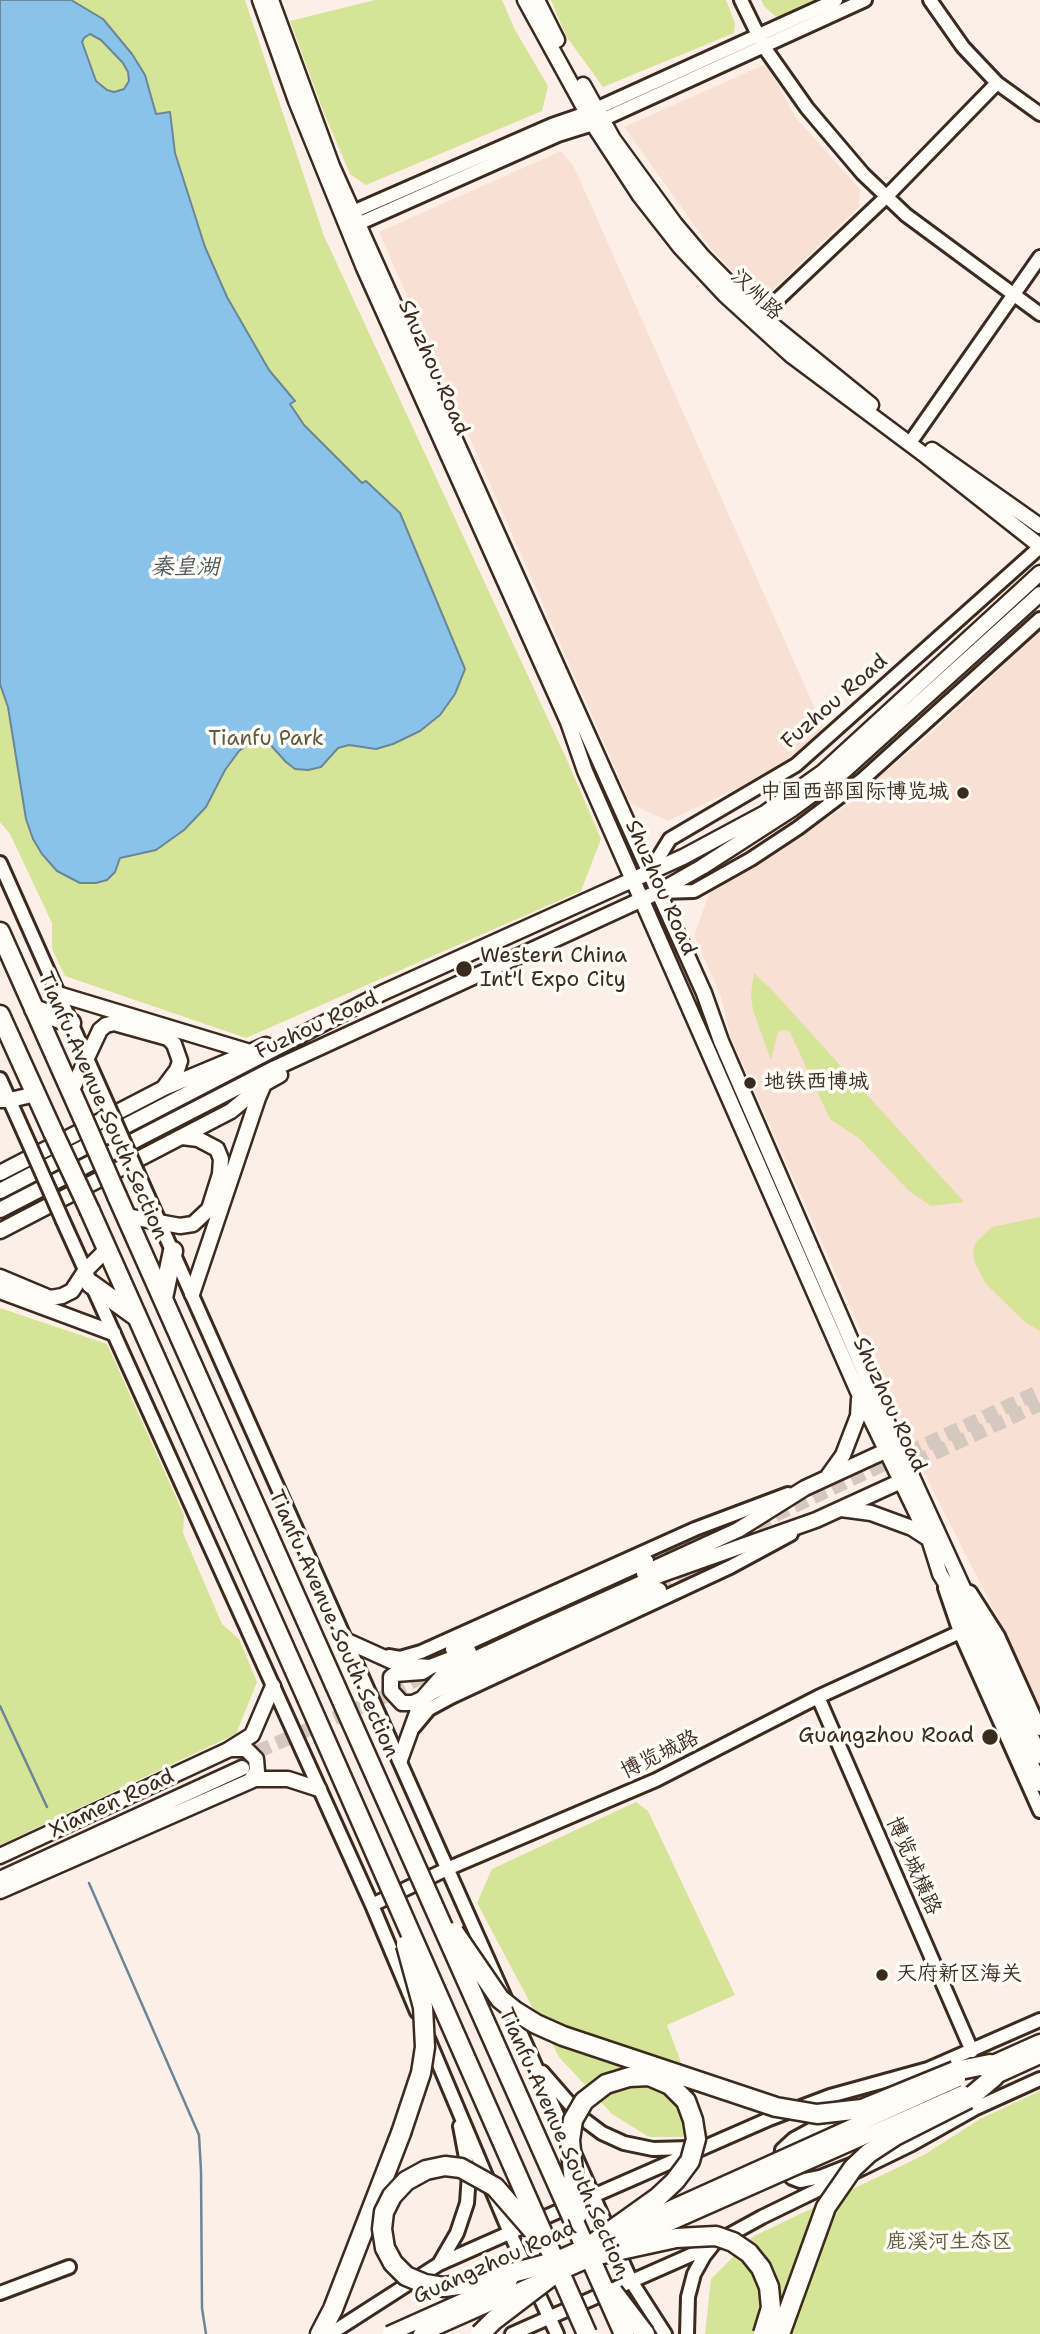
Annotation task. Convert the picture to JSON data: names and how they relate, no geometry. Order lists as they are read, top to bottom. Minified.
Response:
{"streets":{"highway":["Tianfu Avenue South Section"],"main road":["汉州路","Shuzhou Road","Fuzhou Road","Xiamen Road","Guangzhou Road"],"street":["博览城路","博览城横路"]},"crossings":[["汉州路","Fuzhou Road"],["Shuzhou Road","Fuzhou Road"],["Tianfu Avenue South Section","Guangzhou Road"],["博览城路","博览城横路"]],"water":["秦皇湖"],"parks":["Tianfu Park","鹿溪河生态区"],"places":["中国西部国际博览城","Western China Int'l Expo City","地铁西博城","Guangzhou Road","天府新区海关"]}
